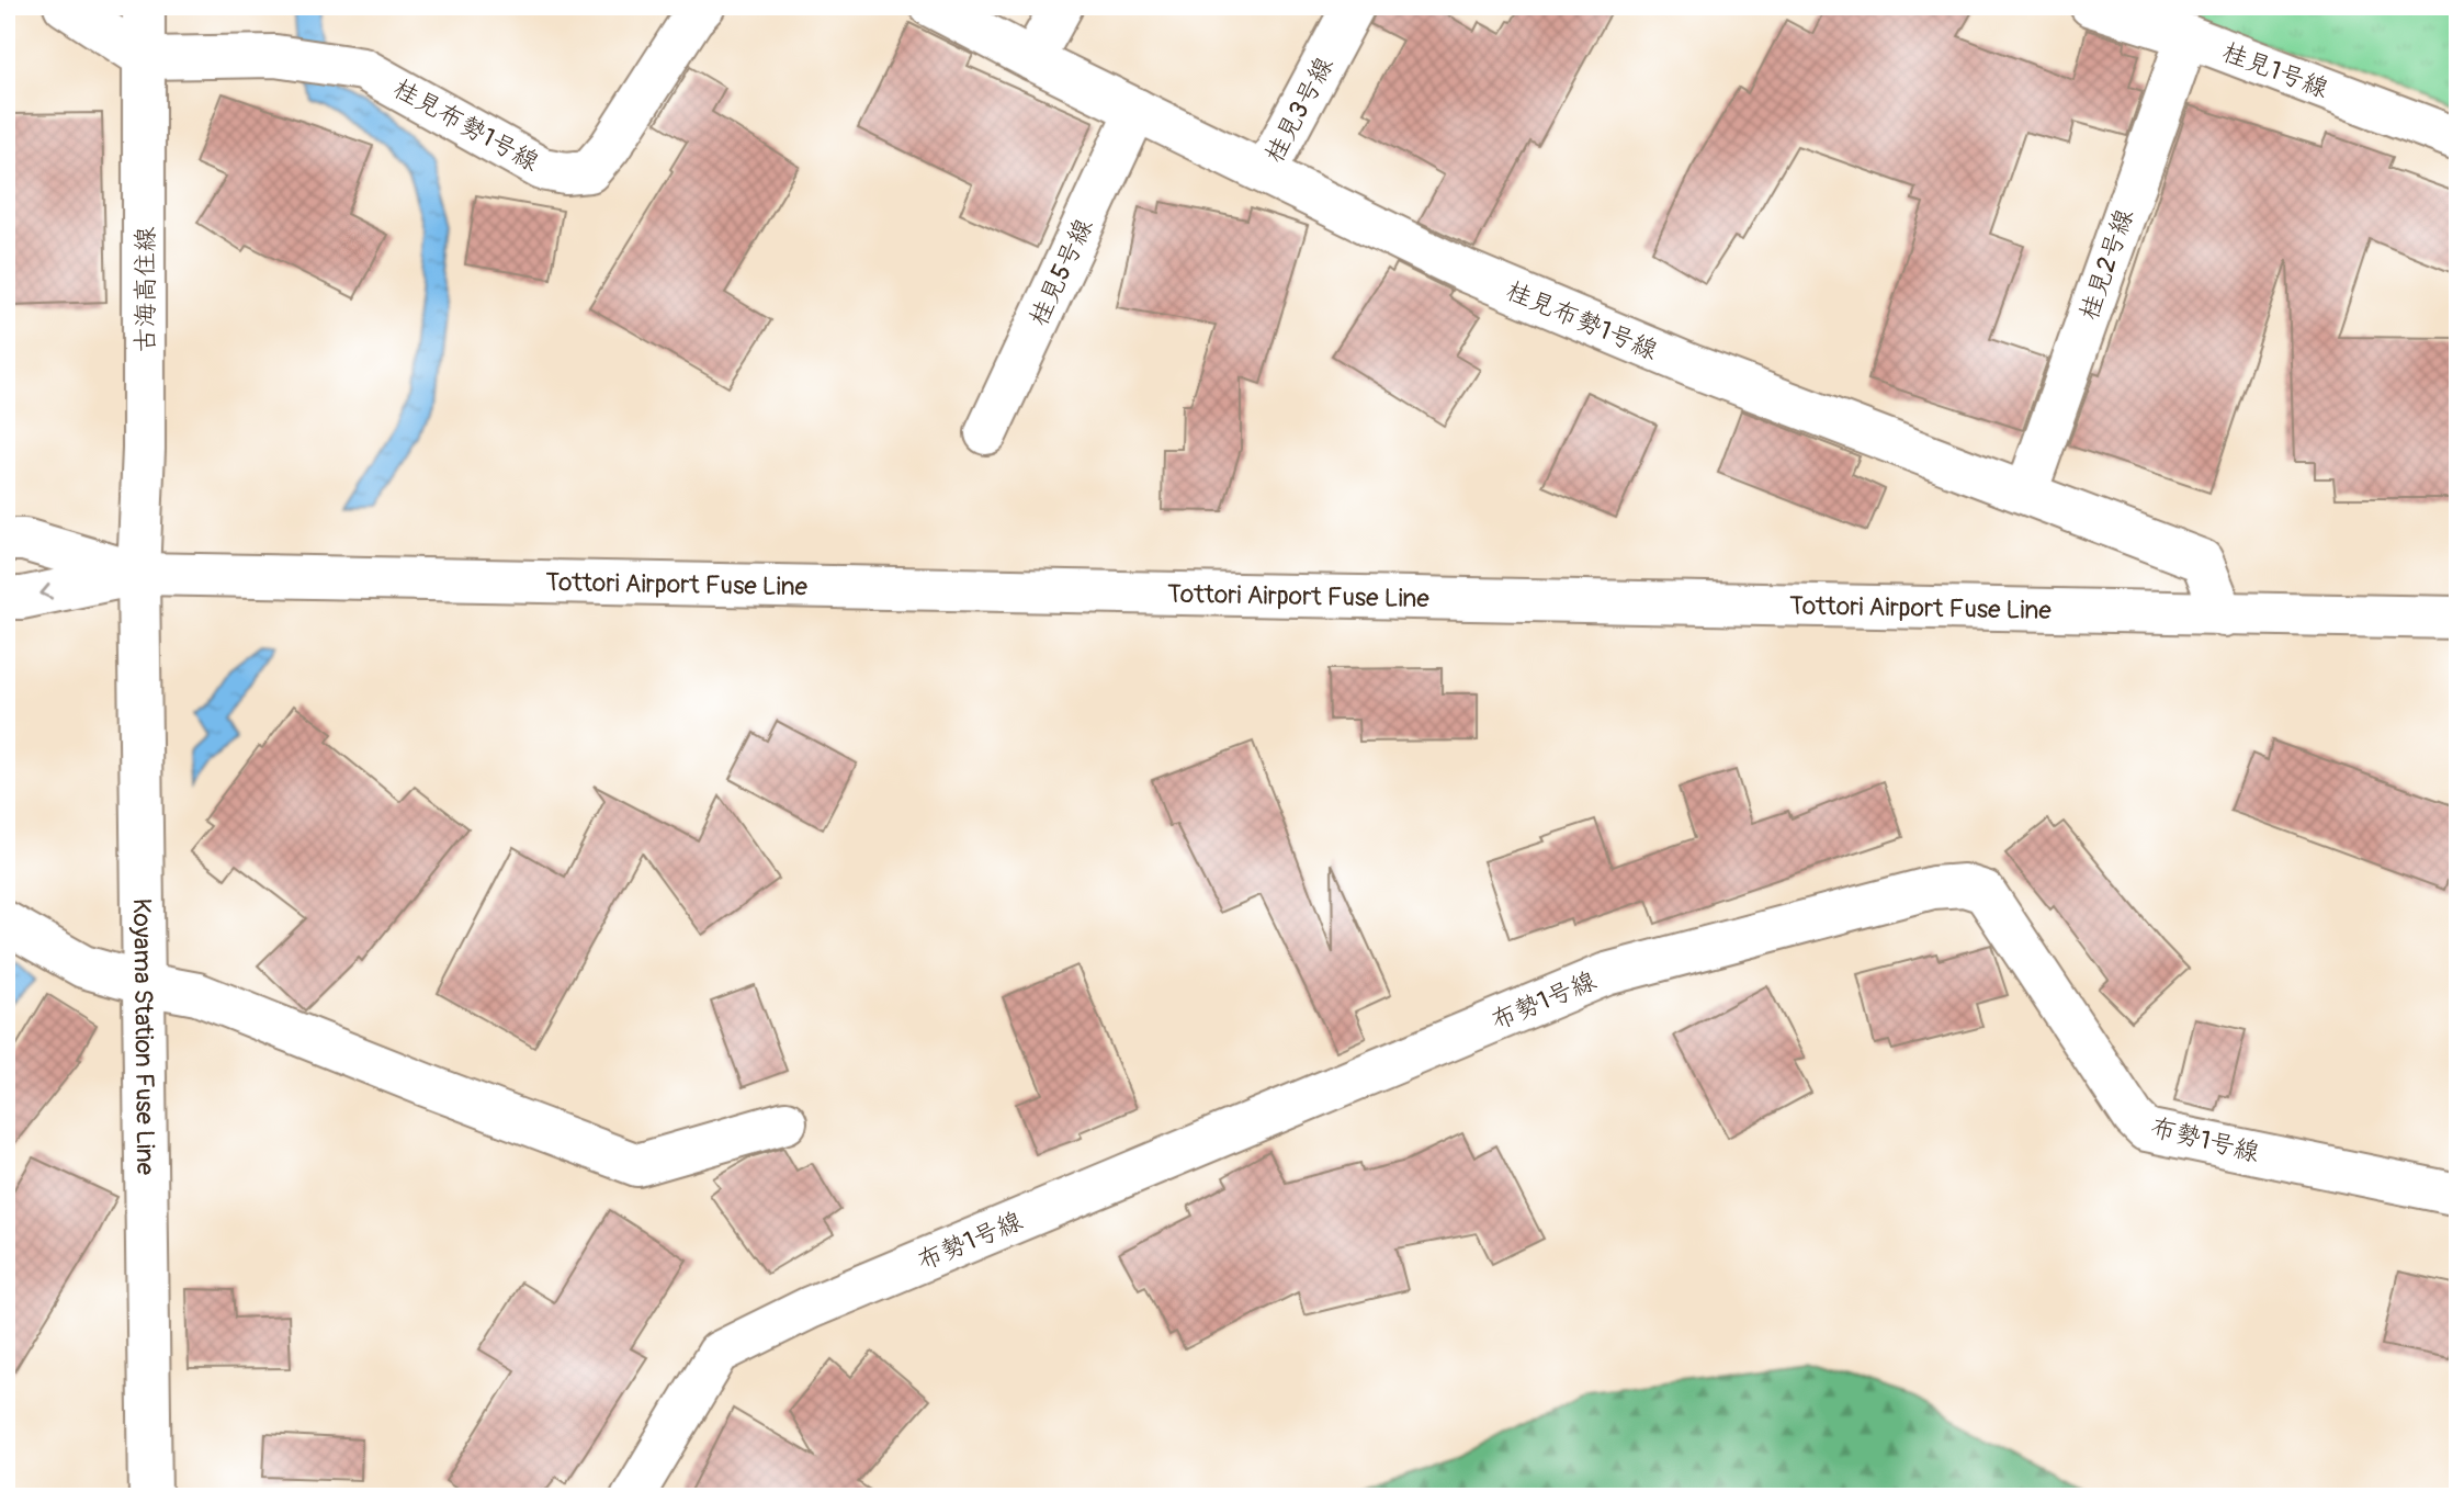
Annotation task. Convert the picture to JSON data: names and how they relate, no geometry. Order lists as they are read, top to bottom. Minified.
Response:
{"streets":{"street":["桂見1号線","桂見3号線","桂見布勢1号線","桂見2号線","桂見5号線","古海高住線","Tottori Airport Fuse Line","布勢1号線","Koyama Station Fuse Line"]},"crossings":[["桂見1号線","桂見2号線"],["桂見3号線","桂見布勢1号線"],["桂見布勢1号線","桂見2号線"],["桂見布勢1号線","桂見5号線"],["桂見布勢1号線","古海高住線"],["桂見布勢1号線","Tottori Airport Fuse Line"],["古海高住線","Tottori Airport Fuse Line"],["古海高住線","Koyama Station Fuse Line"],["Tottori Airport Fuse Line","Koyama Station Fuse Line"]]}
